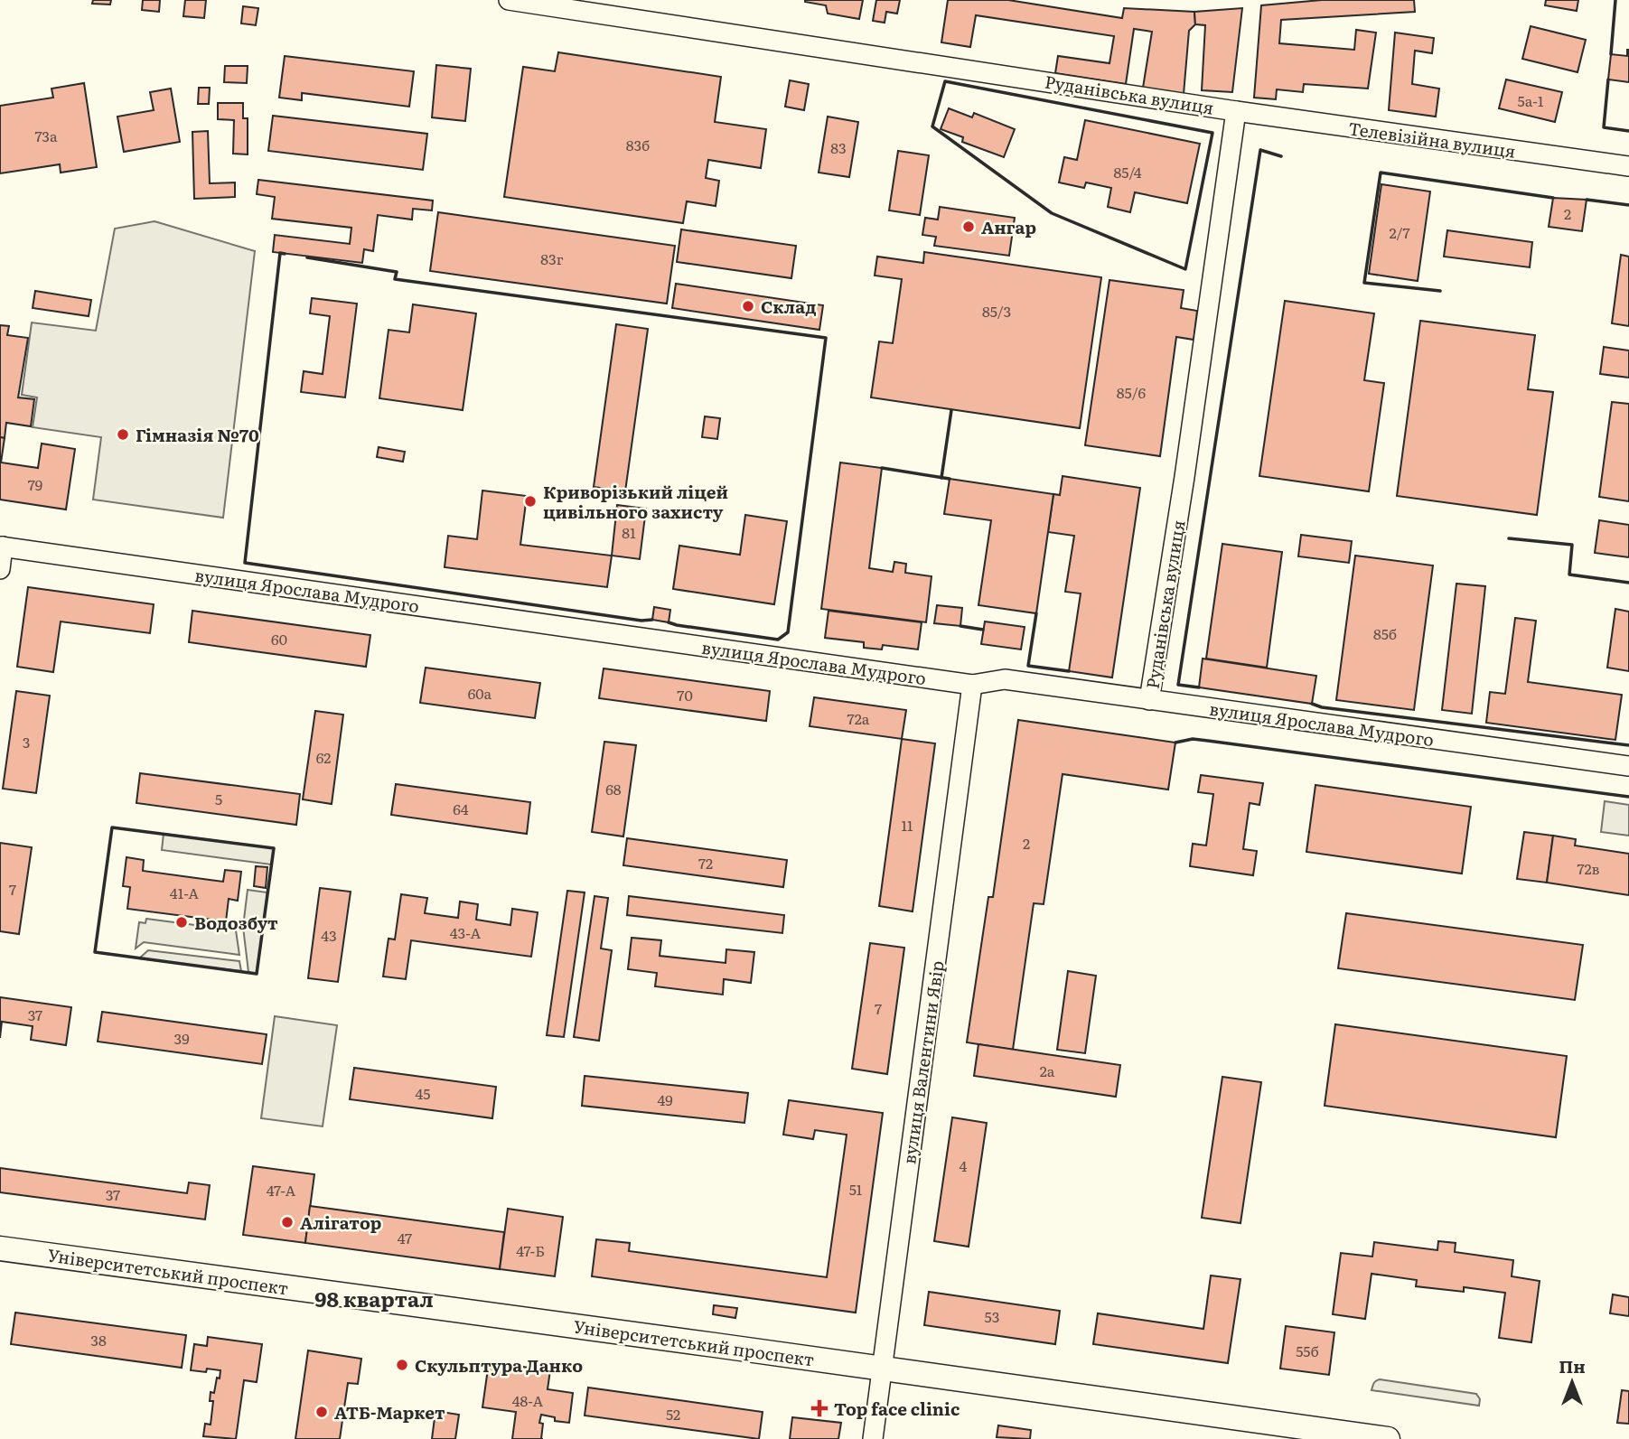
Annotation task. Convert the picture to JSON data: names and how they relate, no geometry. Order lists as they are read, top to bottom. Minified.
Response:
{"streets":{"main road":["Університетський проспект"],"street":["Руданівська вулиця","Телевізійна вулиця","вулиця Ярослава Мудрого","вулиця Валентини Явір"]},"crossings":[["Руданівська вулиця","Телевізійна вулиця"],["Руданівська вулиця","вулиця Ярослава Мудрого"],["вулиця Ярослава Мудрого","вулиця Валентини Явір"],["вулиця Валентини Явір","Університетський проспект"]],"districts":["98 квартал"],"places":{"other":["Ангар","Склад","Гімназія №70","Криворізький ліцей цивільного захисту","Водозбут","Алігатор","Скульптура Данко","АТБ-Маркет"],"health":["Top face clinic"]},"house_numbers":["5а-1","73а","83б","83","85/4","2","2/7","83г","85/3","85/6","79","81","85б","60","60а","70","72а","3","62","68","5","64","11","2","72","72в","7","41-А","43-А","43","7","37","39","2а","45","49","4","51","47-А","37","47","47-Б","53","38","55б","48-А","52"],"north":"top"}
